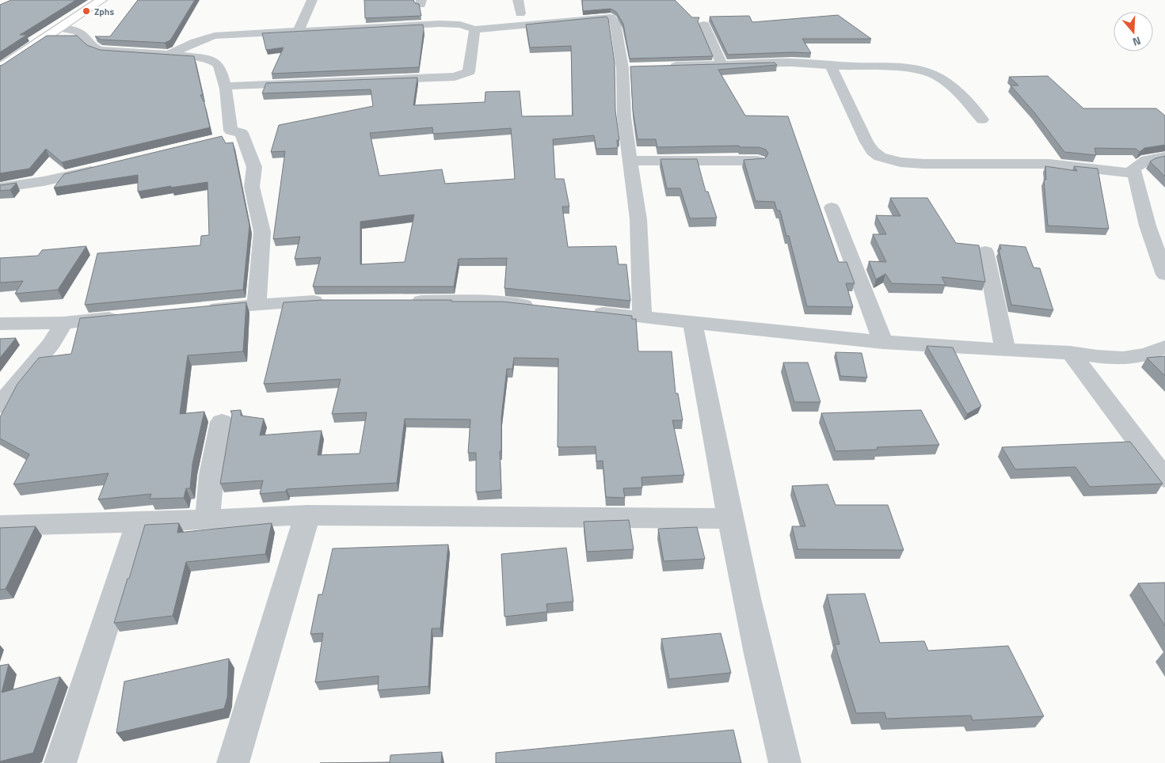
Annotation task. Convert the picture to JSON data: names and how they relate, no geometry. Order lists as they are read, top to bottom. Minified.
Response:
{"places":["Zphs"],"north":"bottom"}
